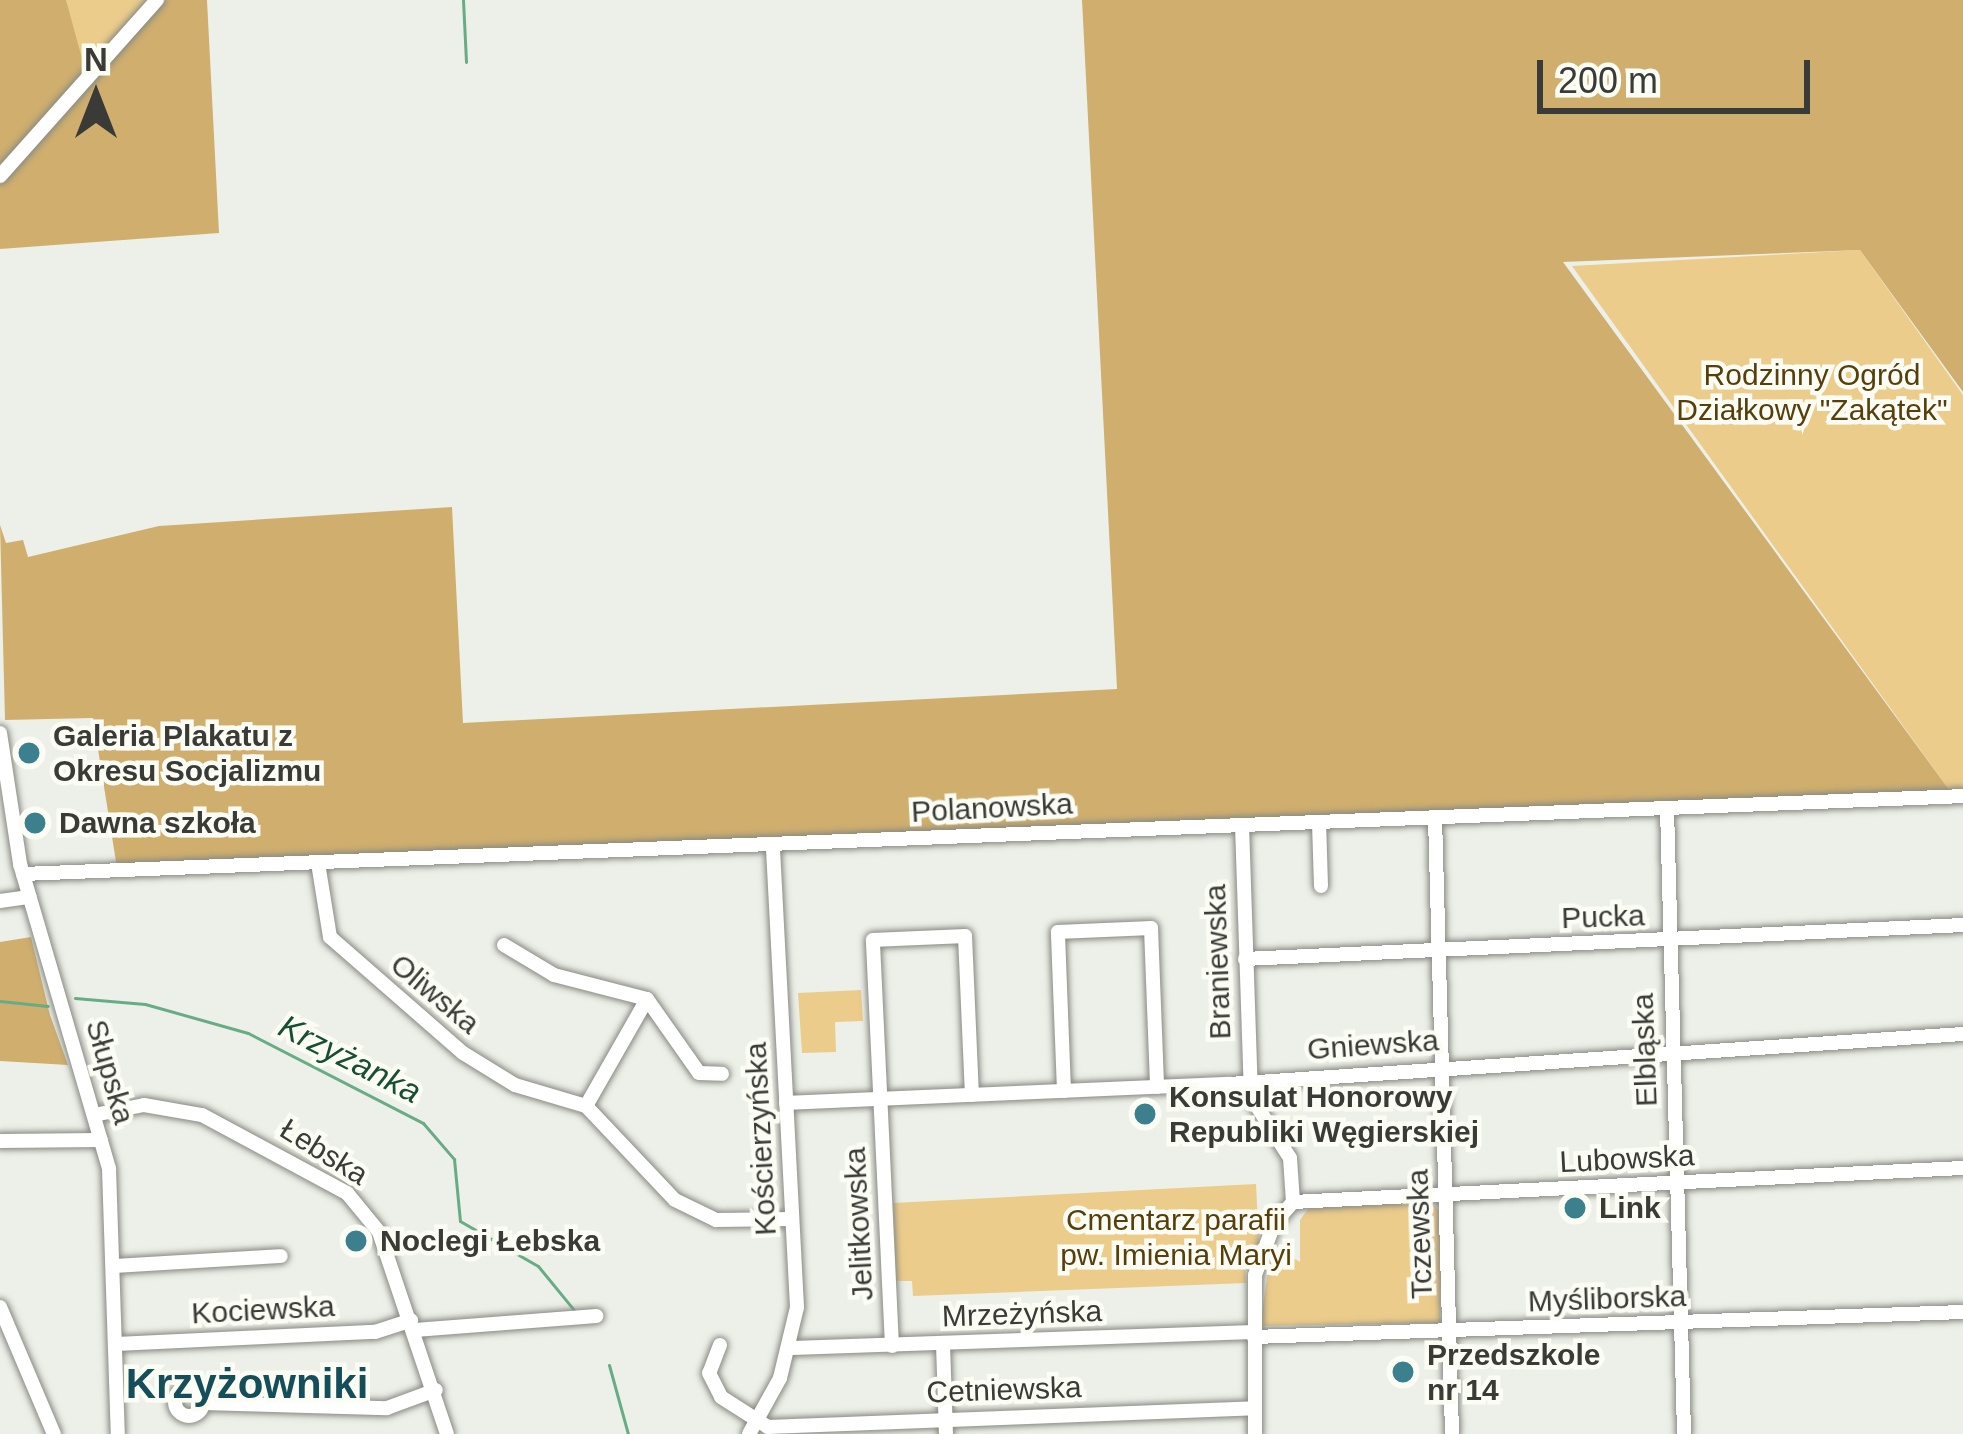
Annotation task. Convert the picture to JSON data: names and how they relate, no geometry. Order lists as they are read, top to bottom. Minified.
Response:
{"streets":{"street":["Polanowska","Pucka","Braniewska","Oliwska","Gniewska","Elbląska","Słupska","Kościerzyńska","Łebska","Lubowska","Jelitkowska","Tczewska","Myśliborska","Kociewska","Mrzeżyńska","Cetniewska"]},"crossings":[["Polanowska","Braniewska"],["Polanowska","Oliwska"],["Polanowska","Elbląska"],["Polanowska","Słupska"],["Polanowska","Kościerzyńska"],["Polanowska","Tczewska"],["Pucka","Braniewska"],["Pucka","Elbląska"],["Pucka","Tczewska"],["Braniewska","Gniewska"],["Braniewska","Lubowska"],["Oliwska","Kościerzyńska"],["Gniewska","Elbląska"],["Gniewska","Kościerzyńska"],["Gniewska","Jelitkowska"],["Gniewska","Tczewska"],["Elbląska","Lubowska"],["Elbląska","Myśliborska"],["Słupska","Łebska"],["Słupska","Kociewska"],["Kościerzyńska","Mrzeżyńska"],["Kościerzyńska","Cetniewska"],["Łebska","Kociewska"],["Lubowska","Tczewska"],["Jelitkowska","Mrzeżyńska"],["Tczewska","Myśliborska"],["Myśliborska","Mrzeżyńska"]],"districts":["Krzyżowniki"],"water":["Krzyżanka"],"parks":["Rodzinny Ogród Działkowy \"Zakątek\"","Cmentarz parafii pw. Imienia Maryi"],"places":["Galeria Plakatu z Okresu Socjalizmu","Dawna szkoła","Konsulat Honorowy Republiki Węgierskiej","Link","Noclegi Łebska","Przedszkole nr 14"],"scale_bar":"200 m","north":"top"}
